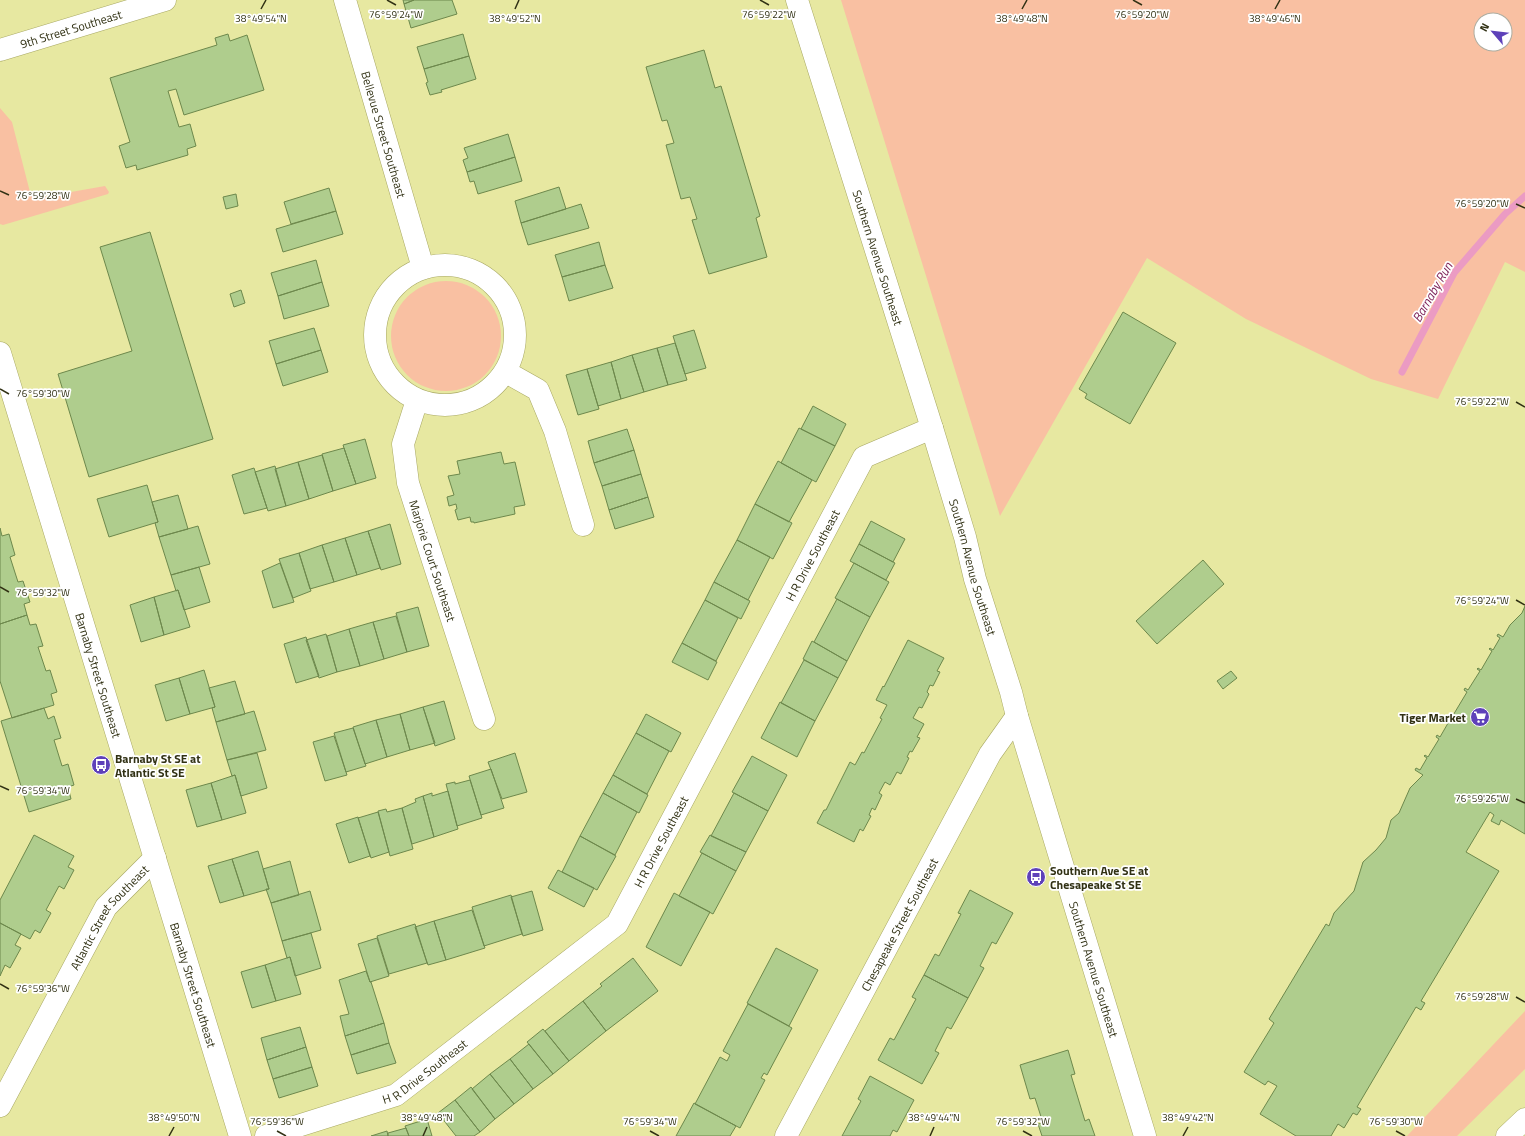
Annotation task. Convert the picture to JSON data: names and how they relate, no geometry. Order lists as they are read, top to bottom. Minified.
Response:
{"streets":{"street":["9th Street Southeast","Bellevue Street Southeast","Southern Avenue Southeast","H R Drive Southeast","Marjorie Court Southeast","Barnaby Street Southeast","Atlantic Street Southeast","Chesapeake Street Southeast"]},"crossings":[["Bellevue Street Southeast","Marjorie Court Southeast"],["Southern Avenue Southeast","H R Drive Southeast"],["Southern Avenue Southeast","Chesapeake Street Southeast"],["Barnaby Street Southeast","Atlantic Street Southeast"]],"water":["Barnaby Run"],"places":{"supermarket":["Tiger Market"],"bus stop":["Barnaby St SE at Atlantic St SE","Southern Ave SE at Chesapeake St SE"]},"north":"top left","coordinates":["76°59'24\"W","76°59'22\"W","76°59'20\"W","38°49'54\"N","38°49'52\"N","38°49'48\"N","38°49'46\"N","76°59'28\"W","76°59'30\"W","76°59'32\"W","76°59'34\"W","76°59'26\"W","76°59'36\"W","38°49'50\"N","38°49'44\"N","38°49'42\"N"]}
